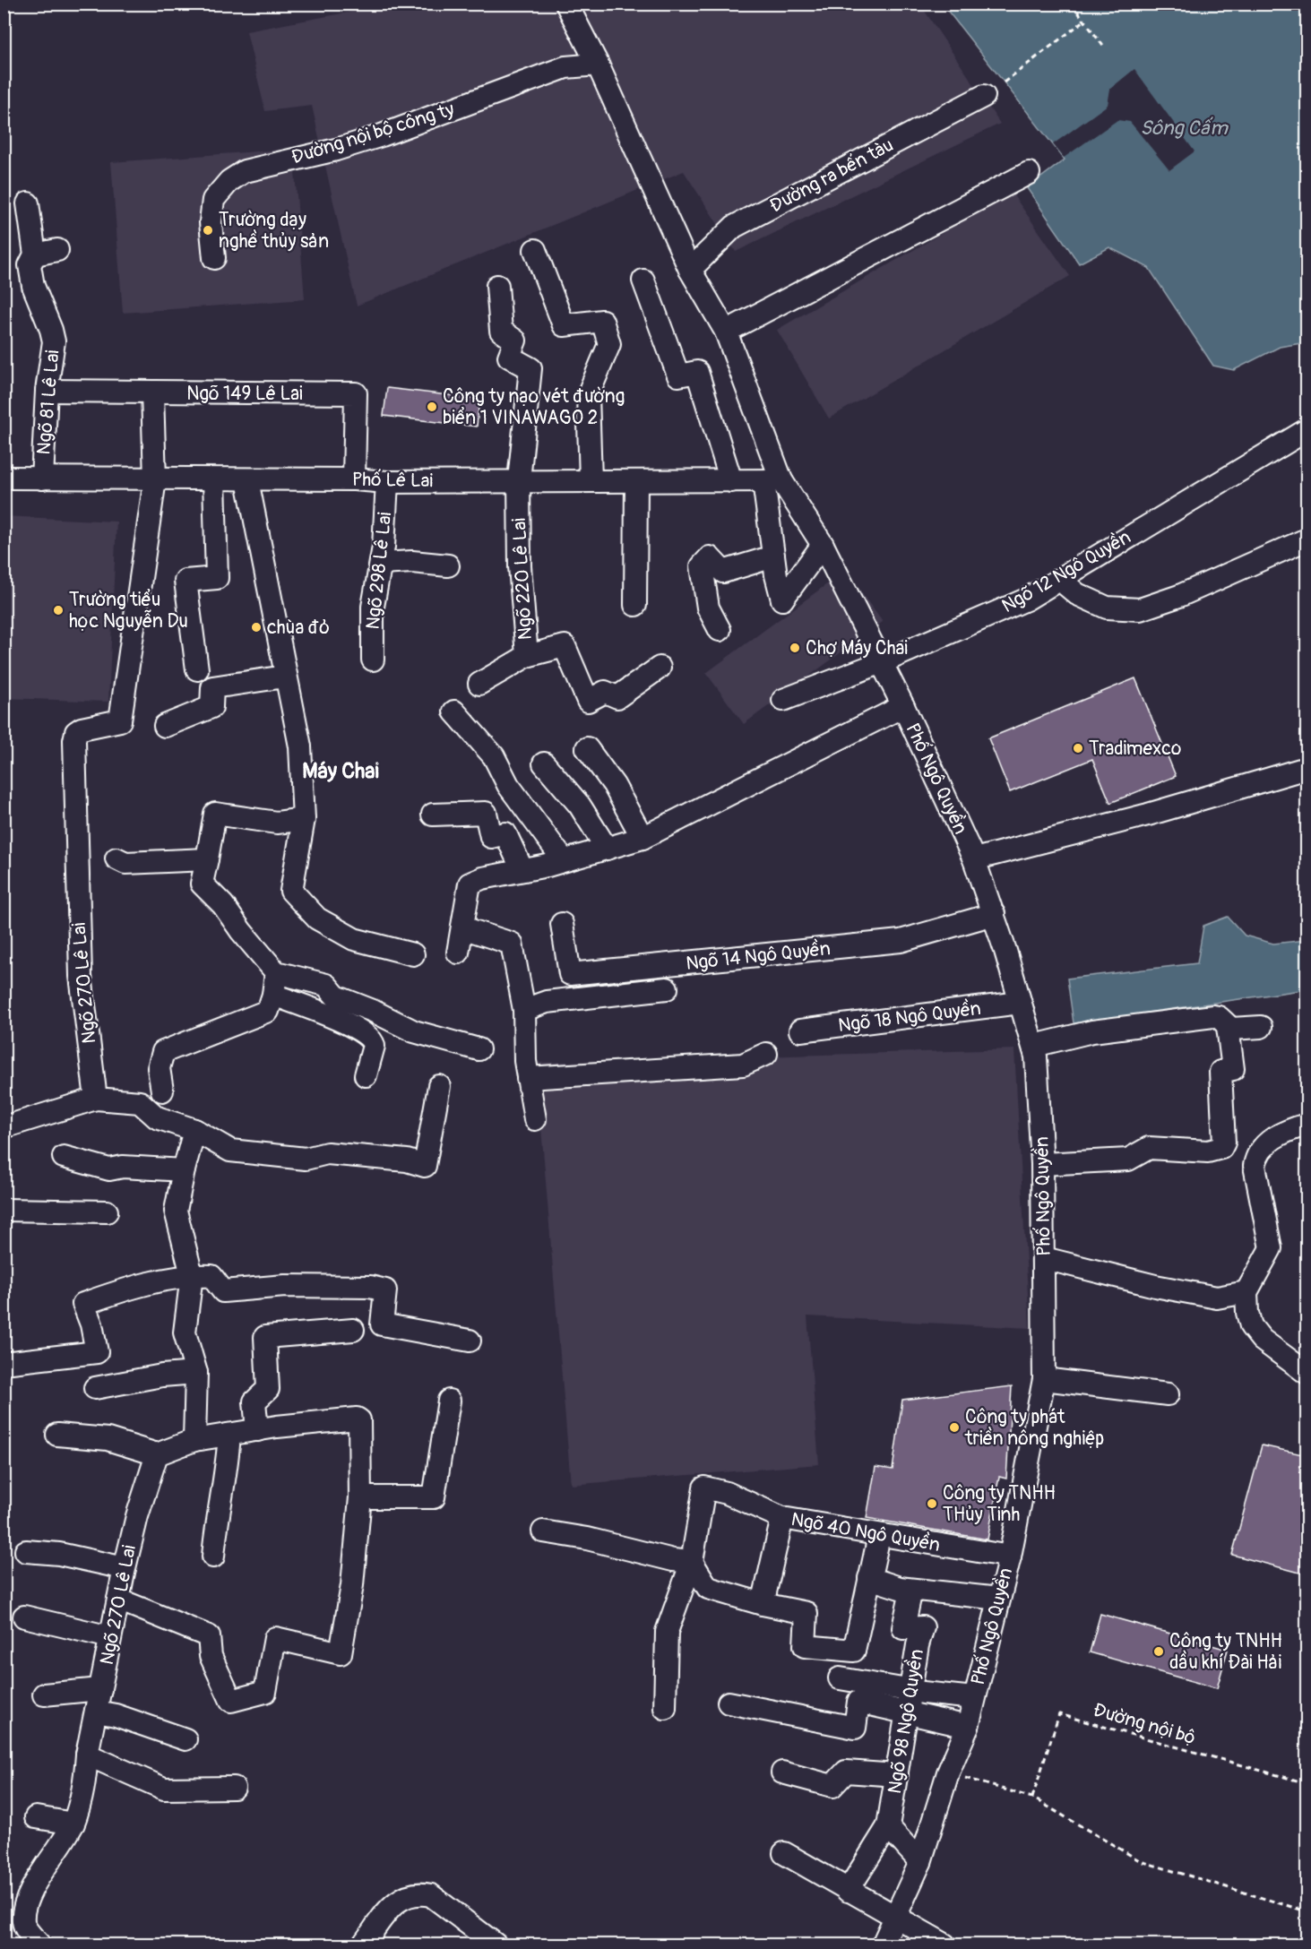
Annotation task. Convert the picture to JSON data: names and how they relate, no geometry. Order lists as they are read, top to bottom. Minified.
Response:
{"streets":{"street":["Đường nội bộ công ty","Đường ra bến tàu","Ngõ 149 Lê Lai","Ngõ 81 Lê Lai","Phố Lê Lai","Ngõ 298 Lê Lai","Ngõ 12 Ngô Quyền","Ngõ 220 Lê Lai","Phố Ngô Quyền","Ngõ 14 Ngô Quyền","Ngõ 270 Lê Lai","Ngõ 18 Ngô Quyền","Ngõ 40 Ngô Quyền","Ngõ 98 Ngô Quyền"],"path":["Đường nội bộ"]},"crossings":[["Ngõ 149 Lê Lai","Ngõ 81 Lê Lai"],["Ngõ 149 Lê Lai","Phố Lê Lai"],["Ngõ 81 Lê Lai","Phố Lê Lai"],["Phố Lê Lai","Ngõ 298 Lê Lai"],["Phố Lê Lai","Ngõ 220 Lê Lai"],["Phố Lê Lai","Phố Ngô Quyền"],["Phố Lê Lai","Ngõ 270 Lê Lai"],["Ngõ 12 Ngô Quyền","Phố Ngô Quyền"],["Phố Ngô Quyền","Ngõ 14 Ngô Quyền"],["Phố Ngô Quyền","Ngõ 18 Ngô Quyền"],["Phố Ngô Quyền","Ngõ 40 Ngô Quyền"]],"districts":["Máy Chai"],"water":["Sông Cấm"],"places":["Trường dạy nghề thủy sản","Công ty nạo vét đường biển 1 VINAWAGO 2","Trường tiểu học Nguyễn Du","chùa đỏ","Chợ Máy Chai","Tradimexco","Công ty phát triền nông nghiệp","Công ty TNHH THủy Tinh","Công ty TNHH dầu khí Đài Hải"]}
